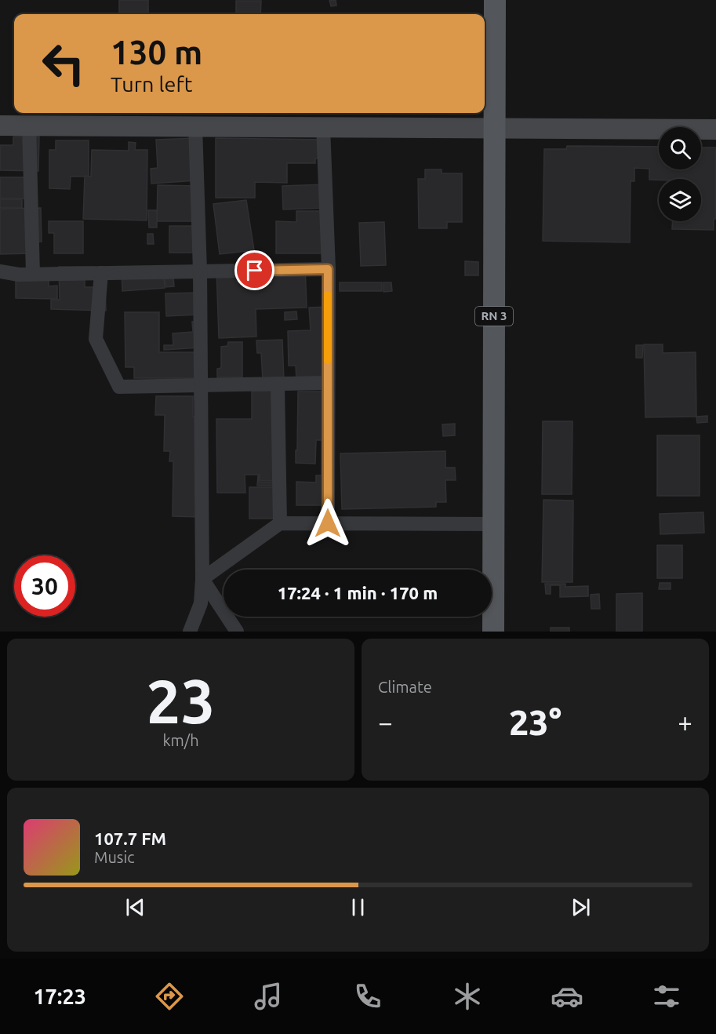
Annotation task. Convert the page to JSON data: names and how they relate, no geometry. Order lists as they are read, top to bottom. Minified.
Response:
{"streets":{"main road":["RN 3"]},"page":{"turn":["130 m","Turn left"],"limit":"30","trip":"17:24 · 1 min · 170 m","tile":[["23","km/h"],"Climate"],"heat":["−","23°","+"],"song":["107.7 FM","Music"],"tabs":"17:23"}}
